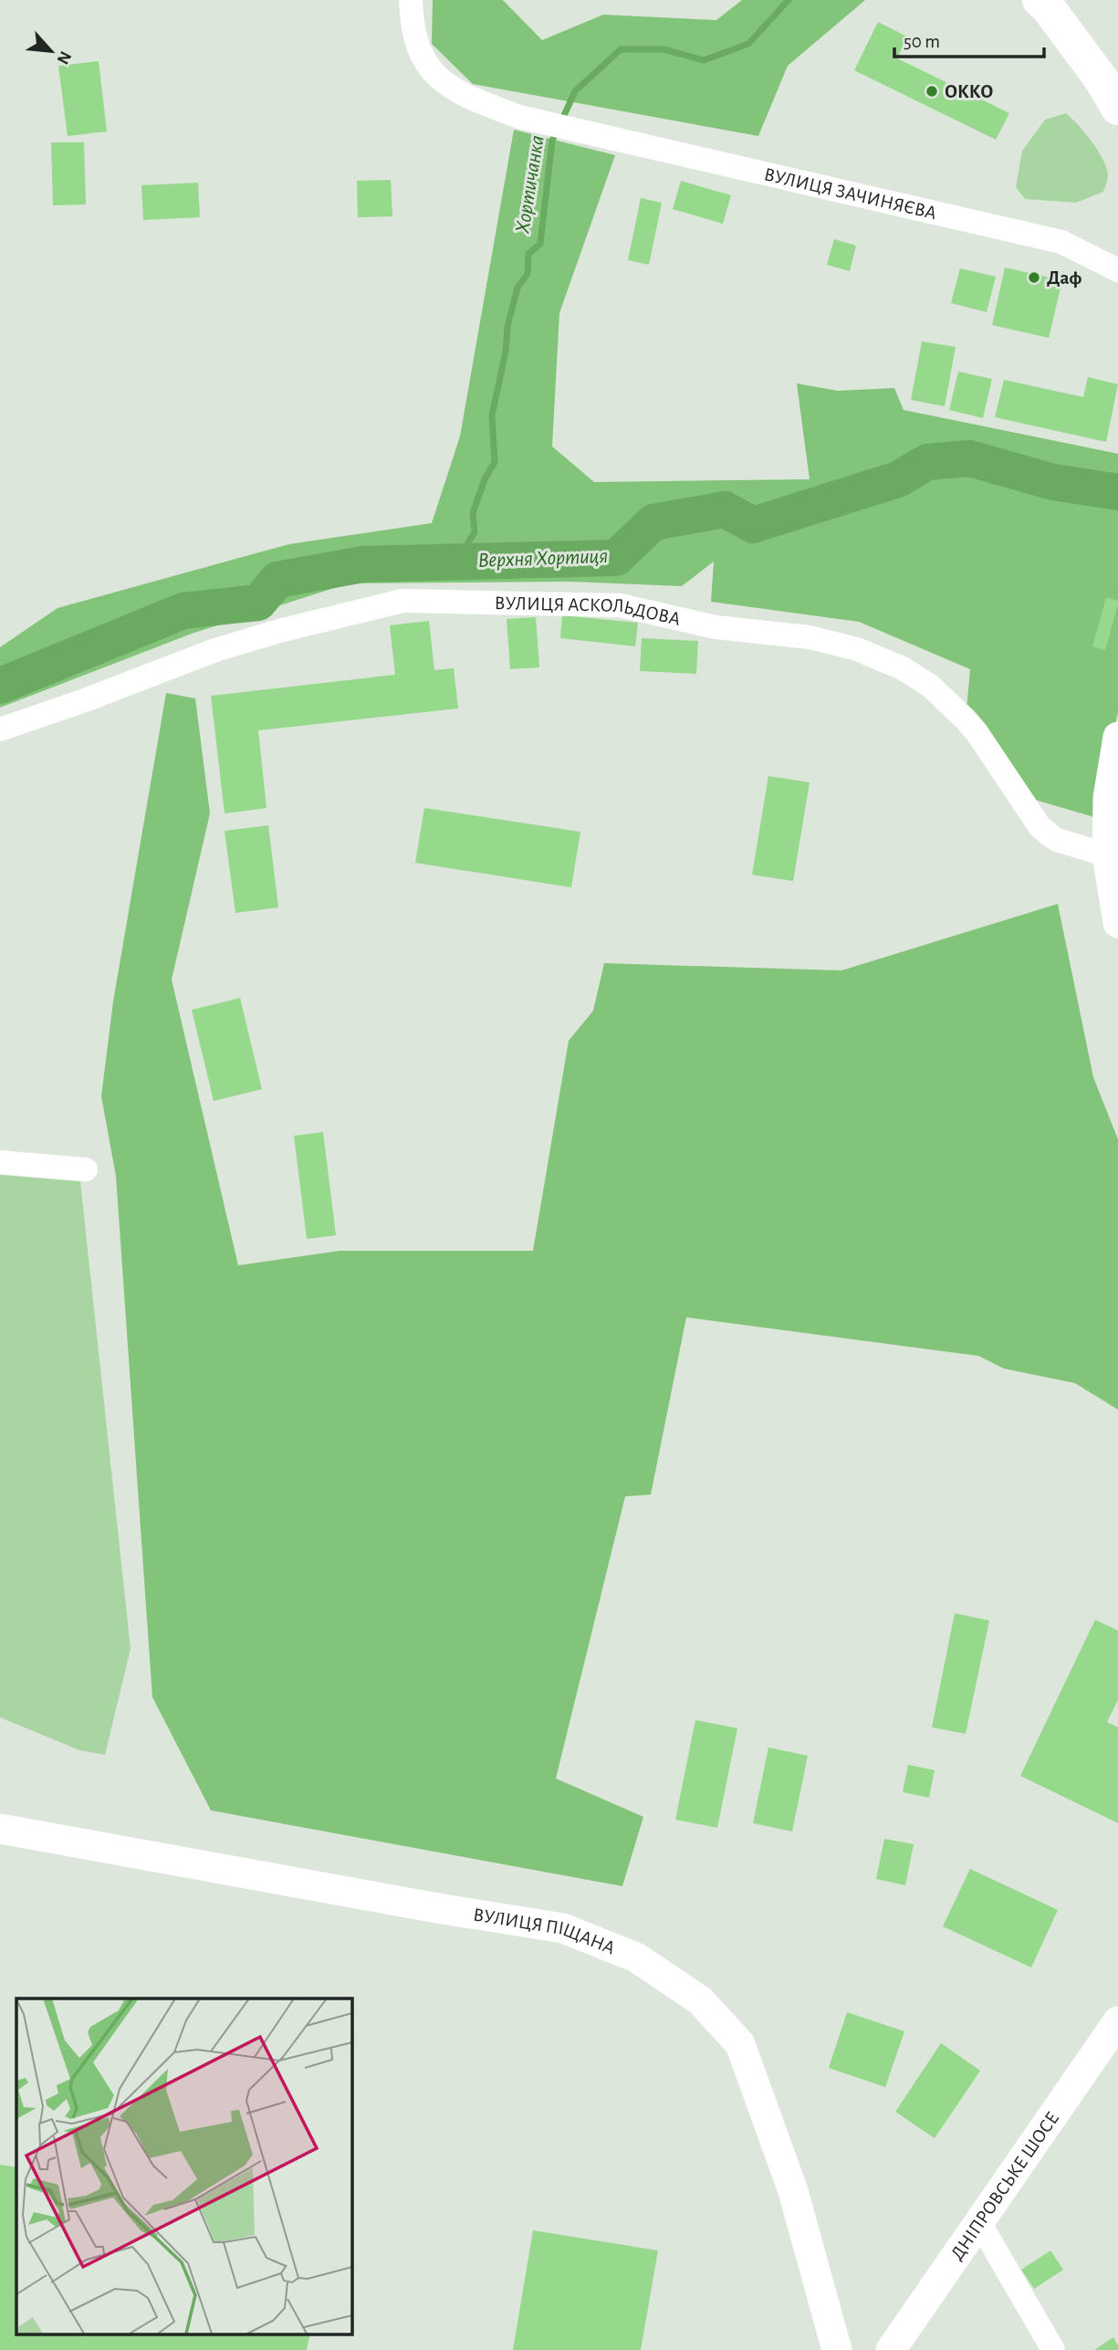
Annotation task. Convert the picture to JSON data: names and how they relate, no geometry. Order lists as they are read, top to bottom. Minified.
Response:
{"streets":{"street":["ВУЛИЦЯ ЗАЧИНЯЄВА","ВУЛИЦЯ АСКОЛЬДОВА","ВУЛИЦЯ ПІЩАНА","ДНІПРОВСЬКЕ ШОСЕ"]},"water":["Хортичанка","Верхня Хортиця"],"places":["ОККО","Даф"],"scale_bar":"50 m","north":"bottom right"}
